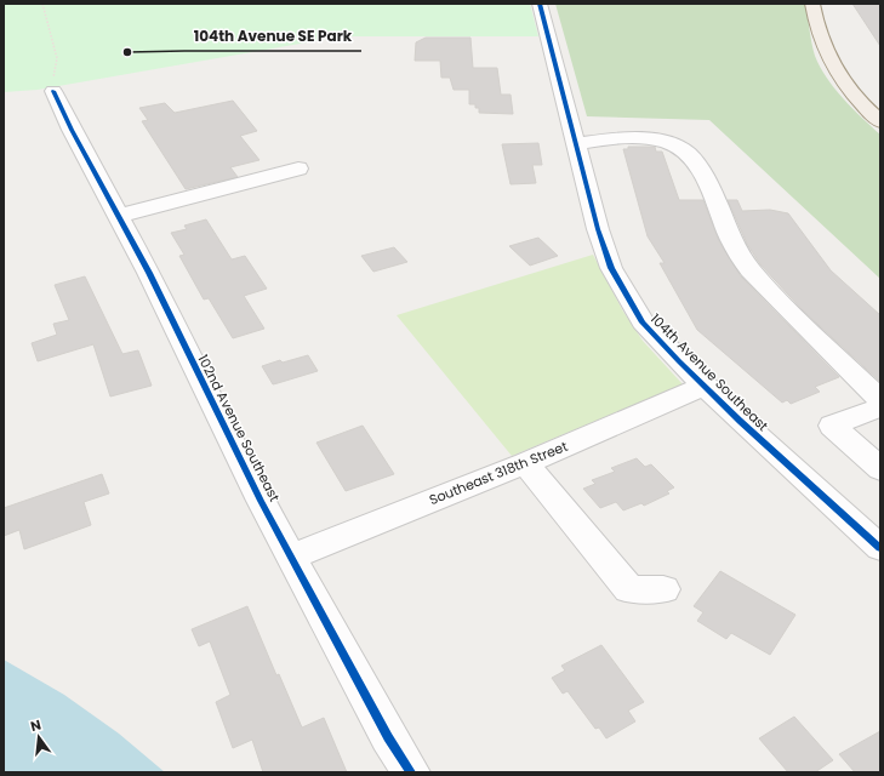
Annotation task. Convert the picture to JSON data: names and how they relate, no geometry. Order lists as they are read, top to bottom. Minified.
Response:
{"streets":{"street":["104th Avenue Southeast","102nd Avenue Southeast","Southeast 318th Street"]},"crossings":[["104th Avenue Southeast","Southeast 318th Street"],["102nd Avenue Southeast","Southeast 318th Street"]],"places":["104th Avenue SE Park"],"north":"top"}
